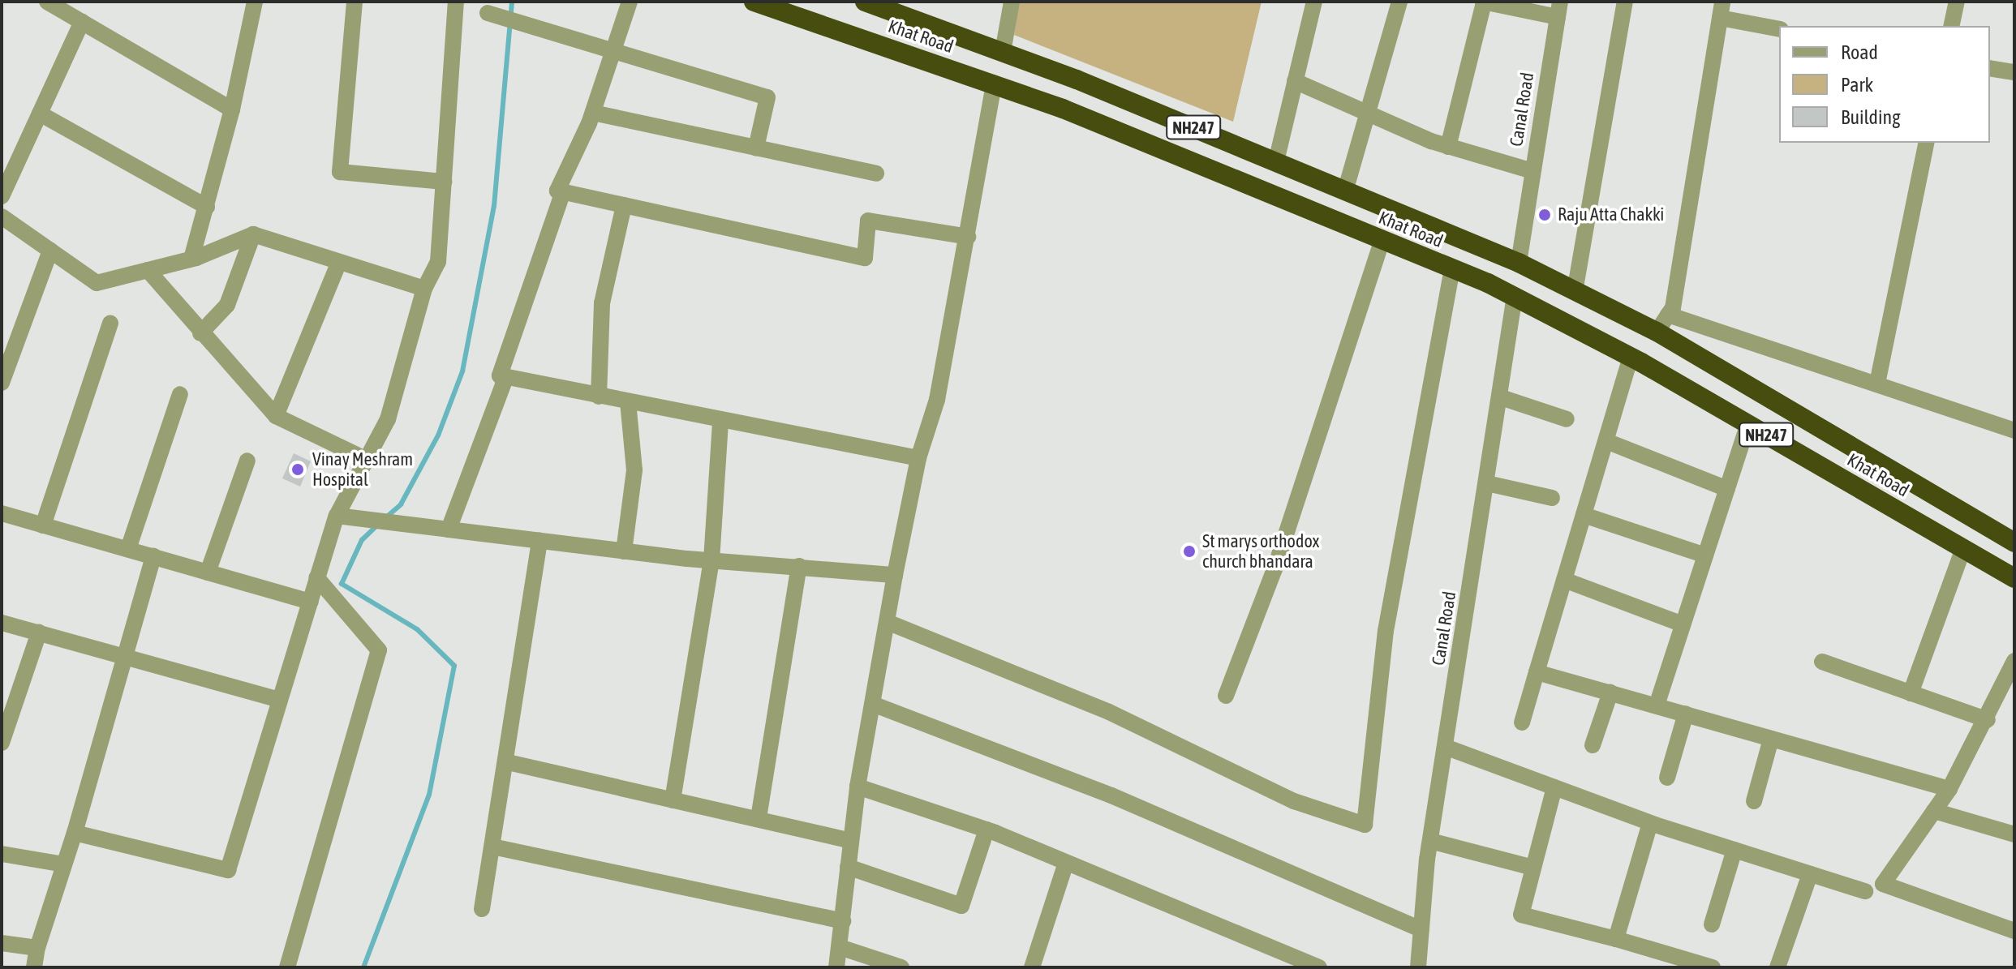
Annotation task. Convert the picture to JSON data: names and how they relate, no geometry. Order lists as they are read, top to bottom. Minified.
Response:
{"streets":{"highway":["Khat Road","NH247"],"street":["Canal Road"]},"crossings":[["Khat Road","Canal Road"]],"places":["Raju Atta Chakki","Vinay Meshram Hospital","St marys orthodox church bhandara"],"legend":["Road","Park","Building"]}
